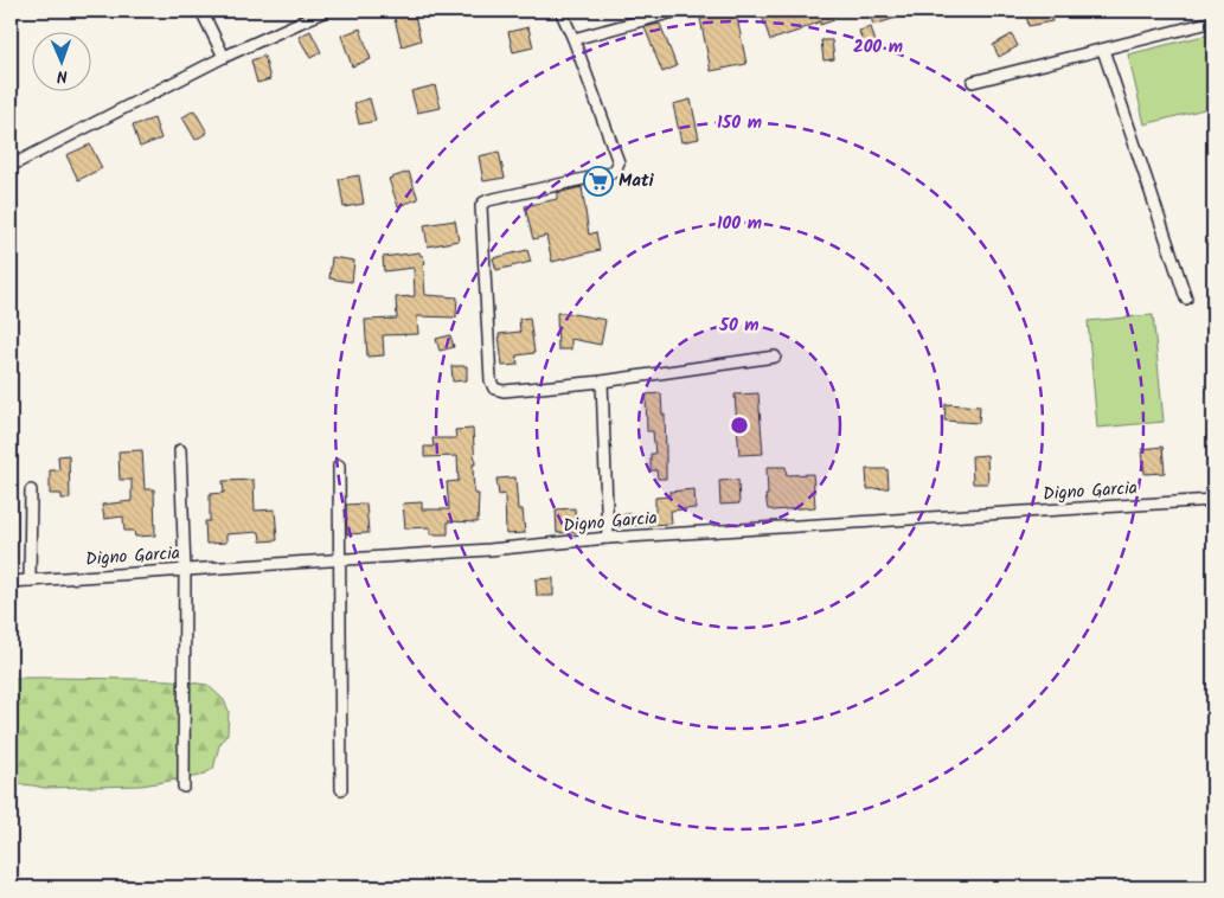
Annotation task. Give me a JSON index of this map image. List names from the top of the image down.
{
  "streets": {
    "street": ["Digno Garcia"]
  },
  "places": {
    "supermarket": ["Mati"]
  },
  "north": "bottom",
  "rings": [
    "200 m",
    "150 m",
    "100 m",
    "50 m"
  ]
}
